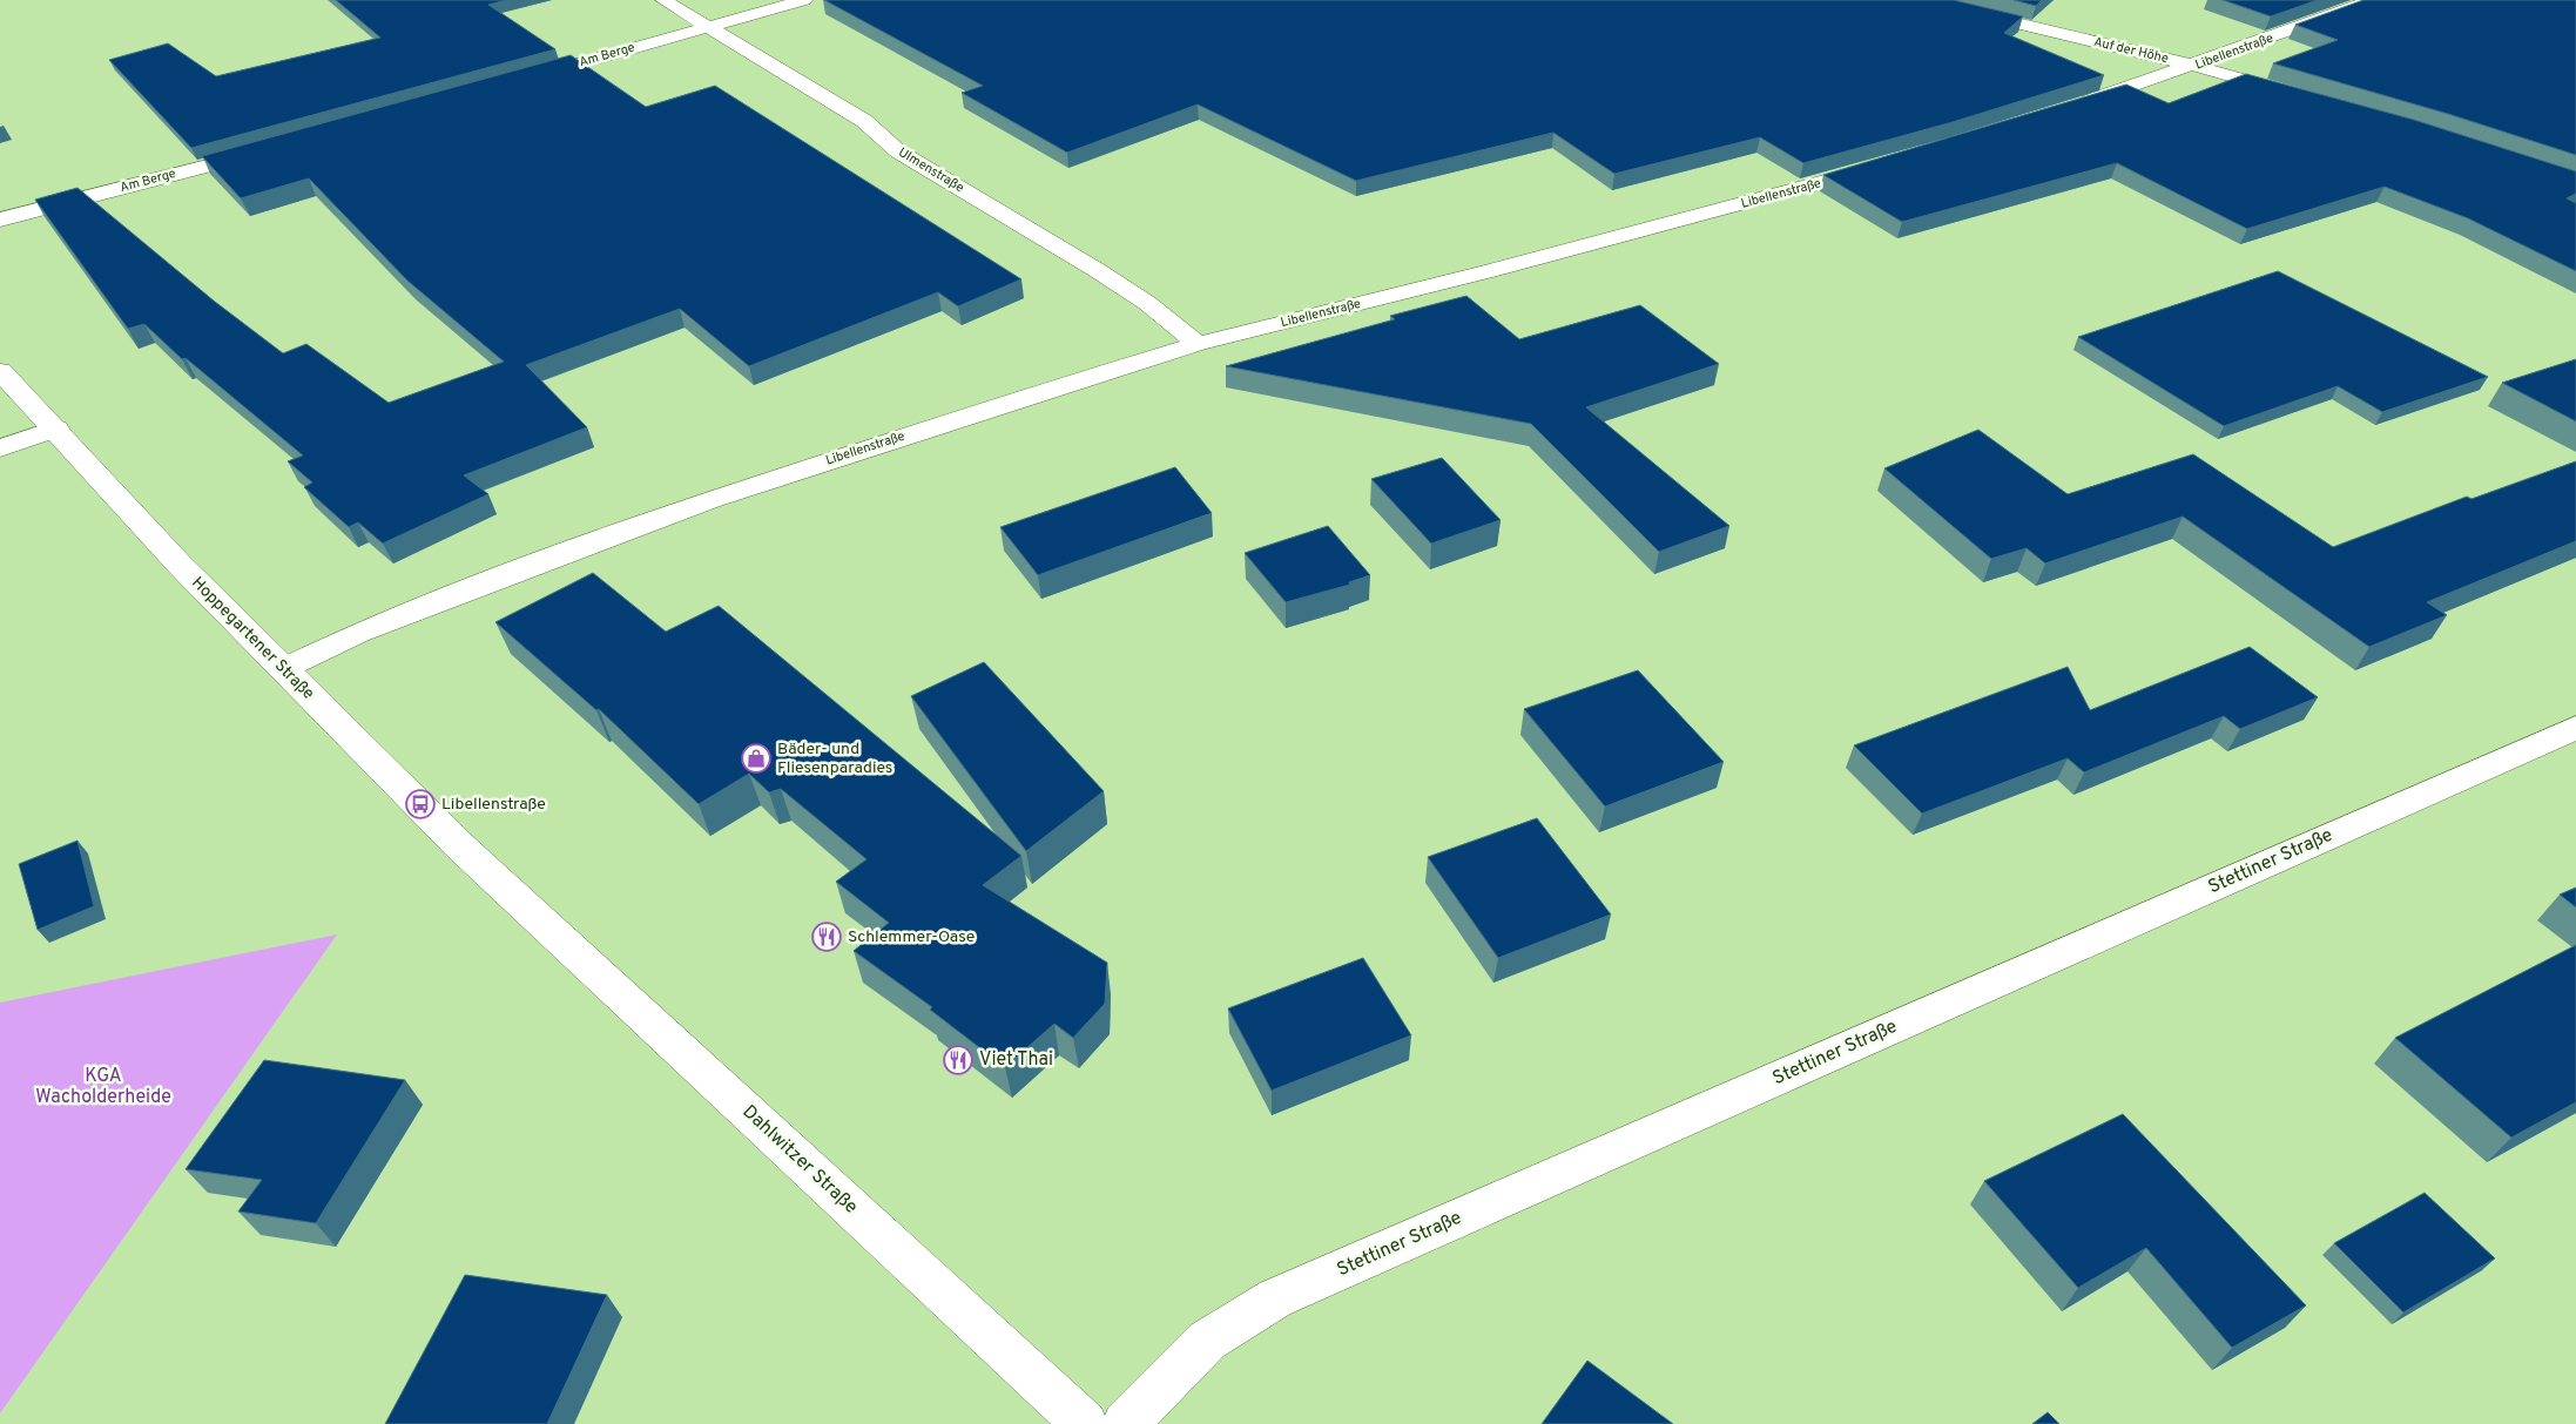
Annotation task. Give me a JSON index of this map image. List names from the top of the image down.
{
  "streets": {
    "street": [
      "Auf der Höhe",
      "Libellenstraße",
      "Am Berge",
      "Ulmenstraße",
      "Hoppegartener Straße",
      "Stettiner Straße",
      "Dahlwitzer Straße"
    ]
  },
  "crossings": [
    ["Auf der Höhe", "Libellenstraße"],
    ["Libellenstraße", "Ulmenstraße"],
    ["Libellenstraße", "Hoppegartener Straße"],
    ["Am Berge", "Ulmenstraße"],
    ["Hoppegartener Straße", "Dahlwitzer Straße"]
  ],
  "parks": ["KGA Wacholderheide"],
  "places": {
    "shop": ["Bäder- und Fliesenparadies"],
    "bus stop": ["Libellenstraße"],
    "restaurant": ["Schlemmer-Oase", "Viet Thai"]
  }
}
